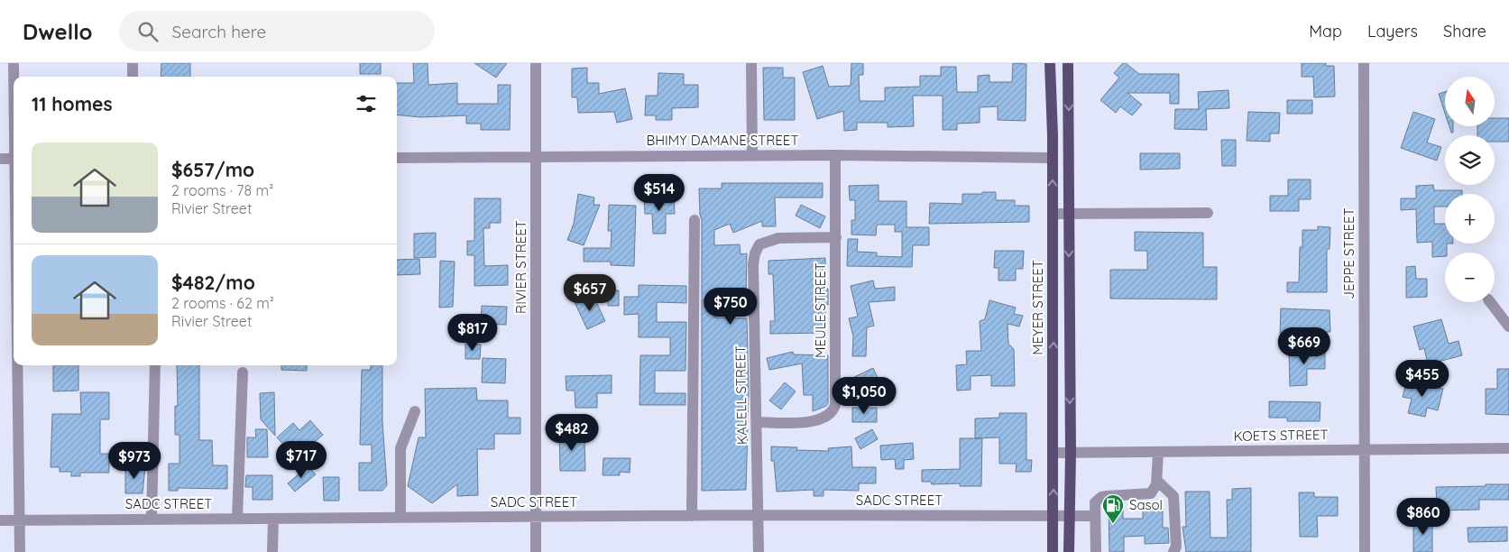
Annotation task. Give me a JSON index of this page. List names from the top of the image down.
{
  "streets": {
    "main road": ["MEYER STREET"],
    "street": [
      "BHIMY DAMANE STREET",
      "JEPPE STREET",
      "RIVIER STREET",
      "MEULE STREET",
      "KALELL STREET",
      "KOETS STREET",
      "SADC STREET"
    ]
  },
  "crossings": [
    ["BHIMY DAMANE STREET", "RIVIER STREET"],
    ["BHIMY DAMANE STREET", "MEYER STREET"],
    ["BHIMY DAMANE STREET", "MEULE STREET"],
    ["JEPPE STREET", "KOETS STREET"],
    ["RIVIER STREET", "SADC STREET"],
    ["MEYER STREET", "KOETS STREET"],
    ["MEYER STREET", "SADC STREET"],
    ["MEULE STREET", "KALELL STREET"],
    ["KALELL STREET", "SADC STREET"]
  ],
  "places": {
    "fuel station": ["Sasol"]
  },
  "north": "top",
  "page": {
    "header": "Dwello",
    "search": "Search here",
    "nav": ["Map", "Layers", "Share"],
    "map_buttons": ["+", "−"],
    "heading": "11 homes",
    "list": [
      {
        "name": "$657/mo",
        "note": "2 rooms · 78 m² · Rivier Street"
      },
      {
        "name": "$482/mo",
        "note": "2 rooms · 62 m² · Rivier Street"
      }
    ],
    "price": [
      "$514",
      "$657",
      "$750",
      "$817",
      "$669",
      "$455",
      "$1,050",
      "$482",
      "$717",
      "$973",
      "$860"
    ]
  }
}
